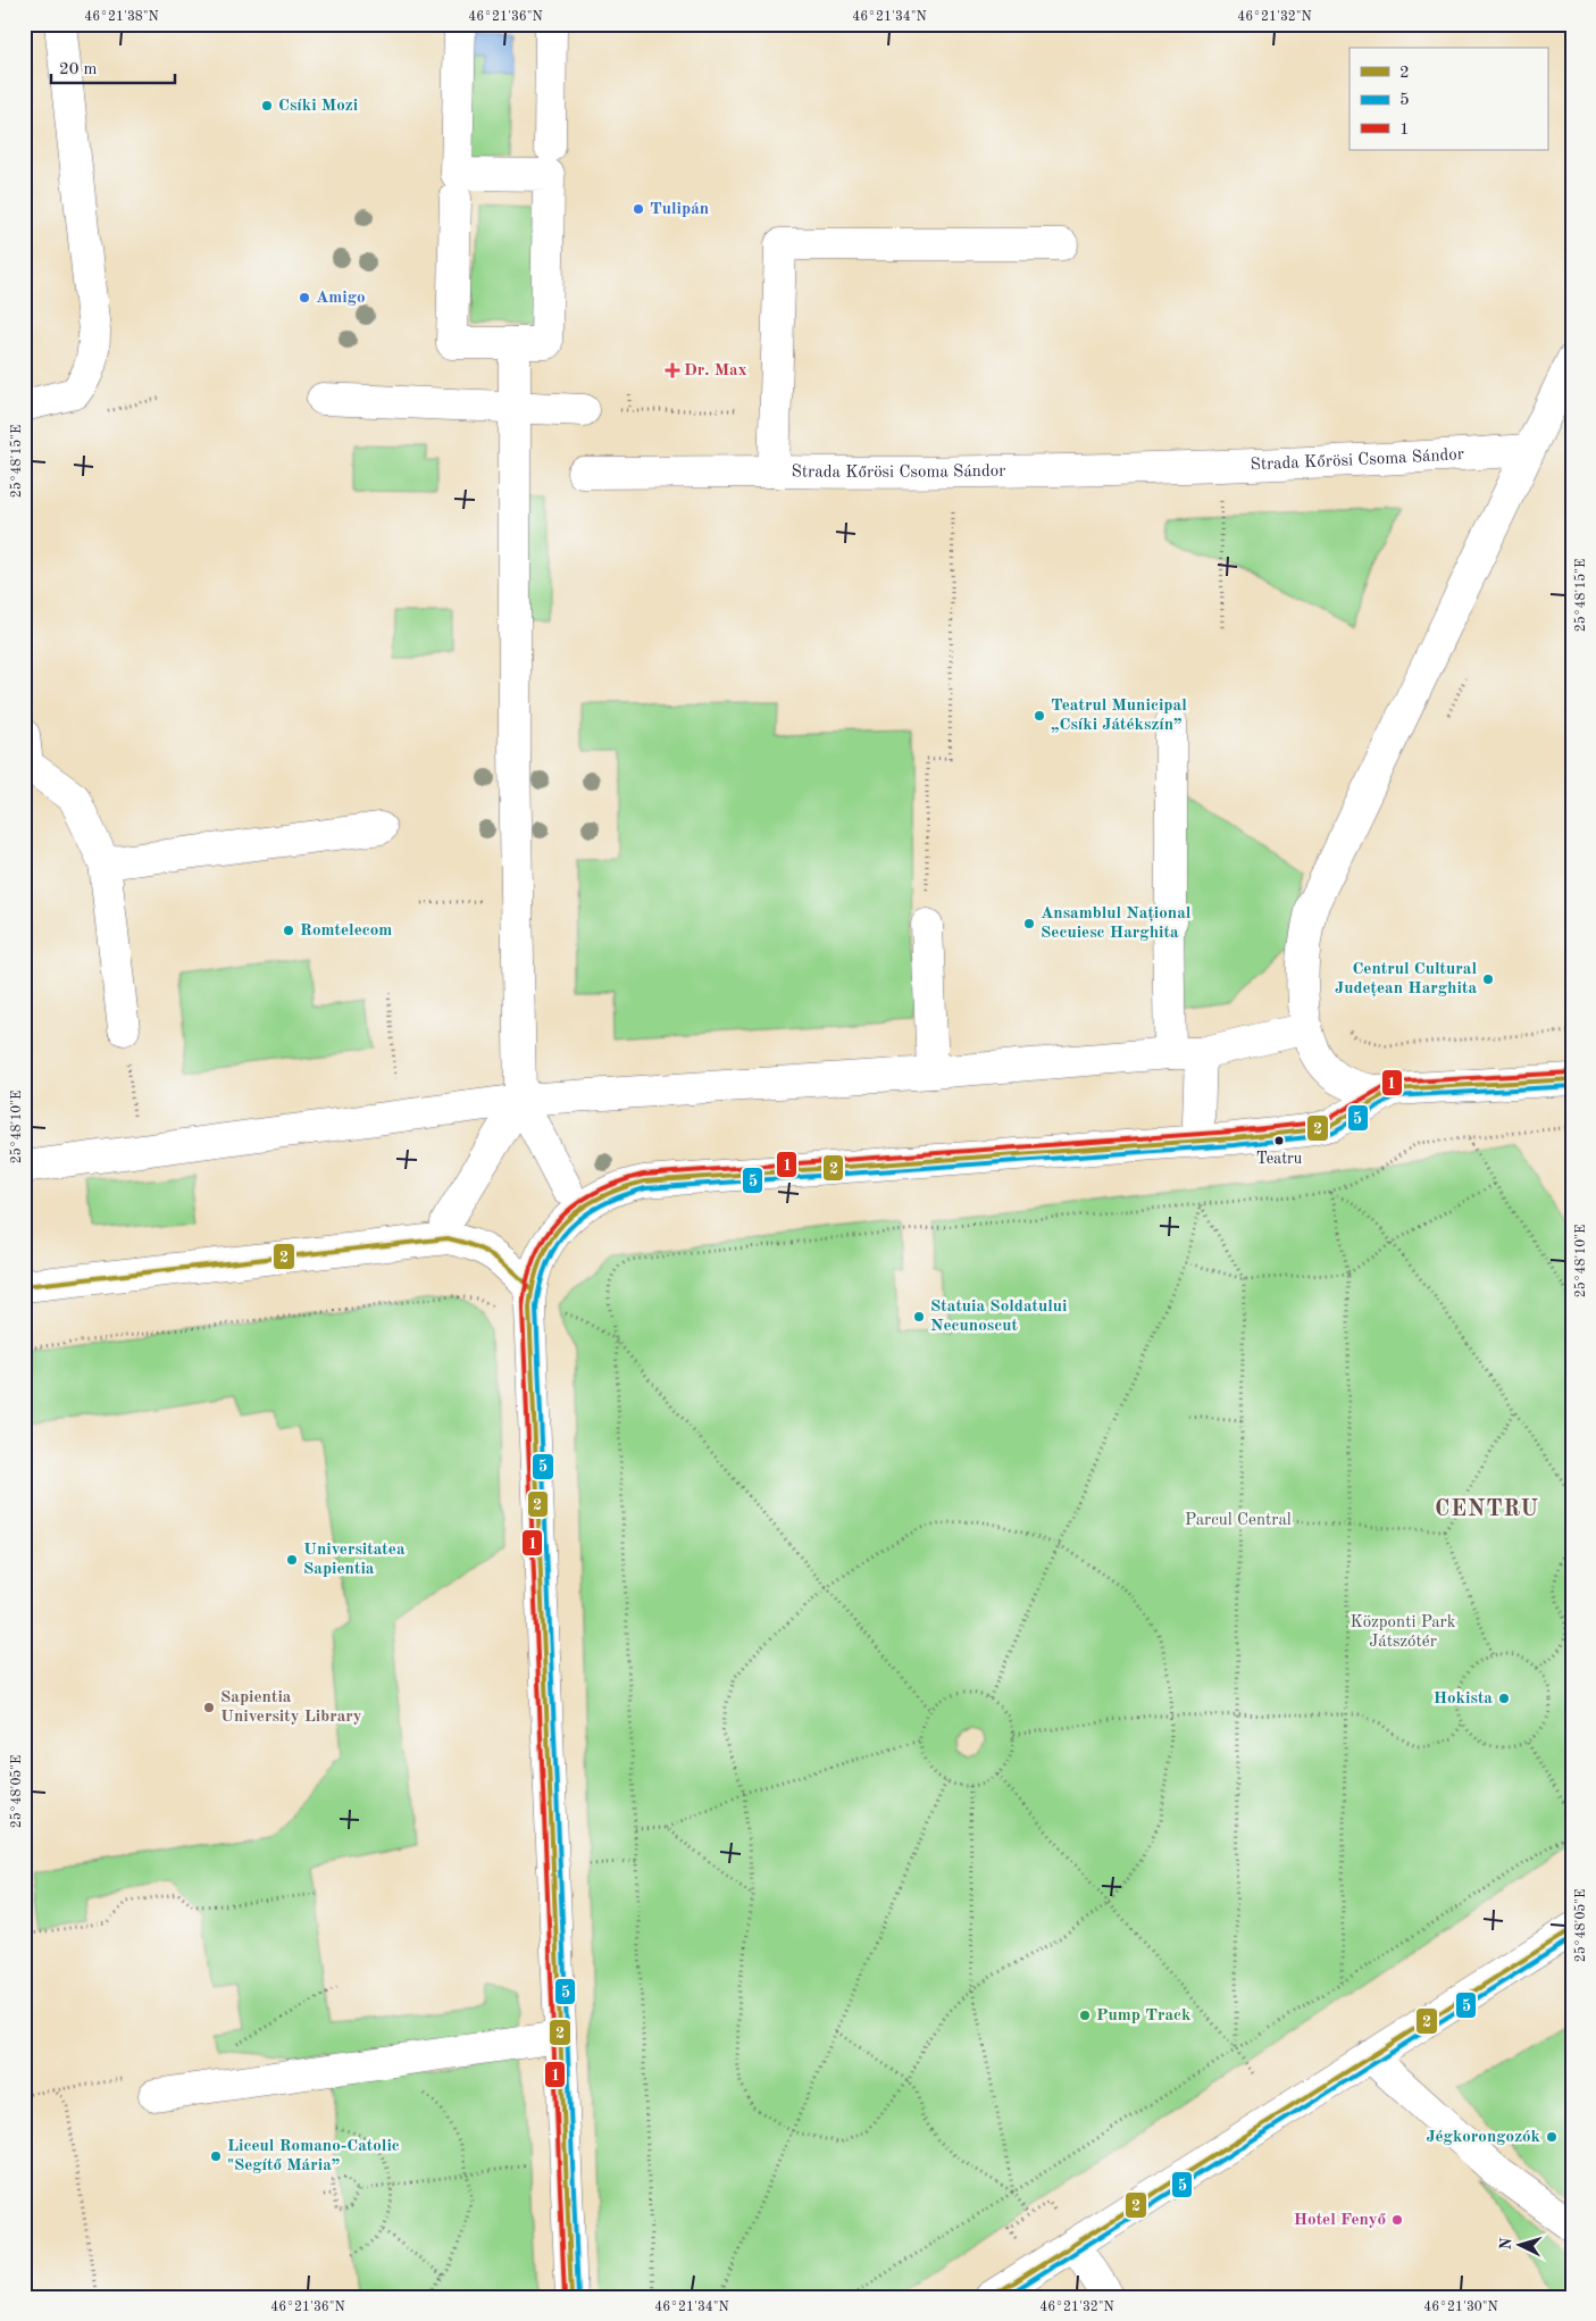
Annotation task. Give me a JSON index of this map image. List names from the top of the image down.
{
  "streets": {
    "street": ["Strada Kőrösi Csoma Sándor"]
  },
  "districts": ["CENTRU"],
  "parks": ["Parcul Central", "Központi Park Játszótér"],
  "places": {
    "other": [
      "Csíki Mozi",
      "Tulipán",
      "Amigo",
      "Teatrul Municipal „Csíki Játékszín”",
      "Ansamblul Național Secuiesc Harghita",
      "Romtelecom",
      "Centrul Cultural Județean Harghita",
      "Teatru",
      "Statuia Soldatului Necunoscut",
      "Universitatea Sapientia",
      "Hokista",
      "Sapientia University Library",
      "Pump Track",
      "Jégkorongozók",
      "Liceul Romano-Catolic \"Segítő Mária”",
      "Hotel Fenyő"
    ],
    "health": ["Dr. Max"]
  },
  "lines": ["transit line 1", "transit line 2", "transit line 5"],
  "legend": ["2", "5", "1"],
  "scale_bar": "20 m",
  "north": "left",
  "coordinates": [
    "46°21'38\"N",
    "46°21'36\"N",
    "46°21'34\"N",
    "46°21'32\"N",
    "25°48'15\"E",
    "25°48'10\"E",
    "25°48'05\"E",
    "46°21'30\"N"
  ]
}
